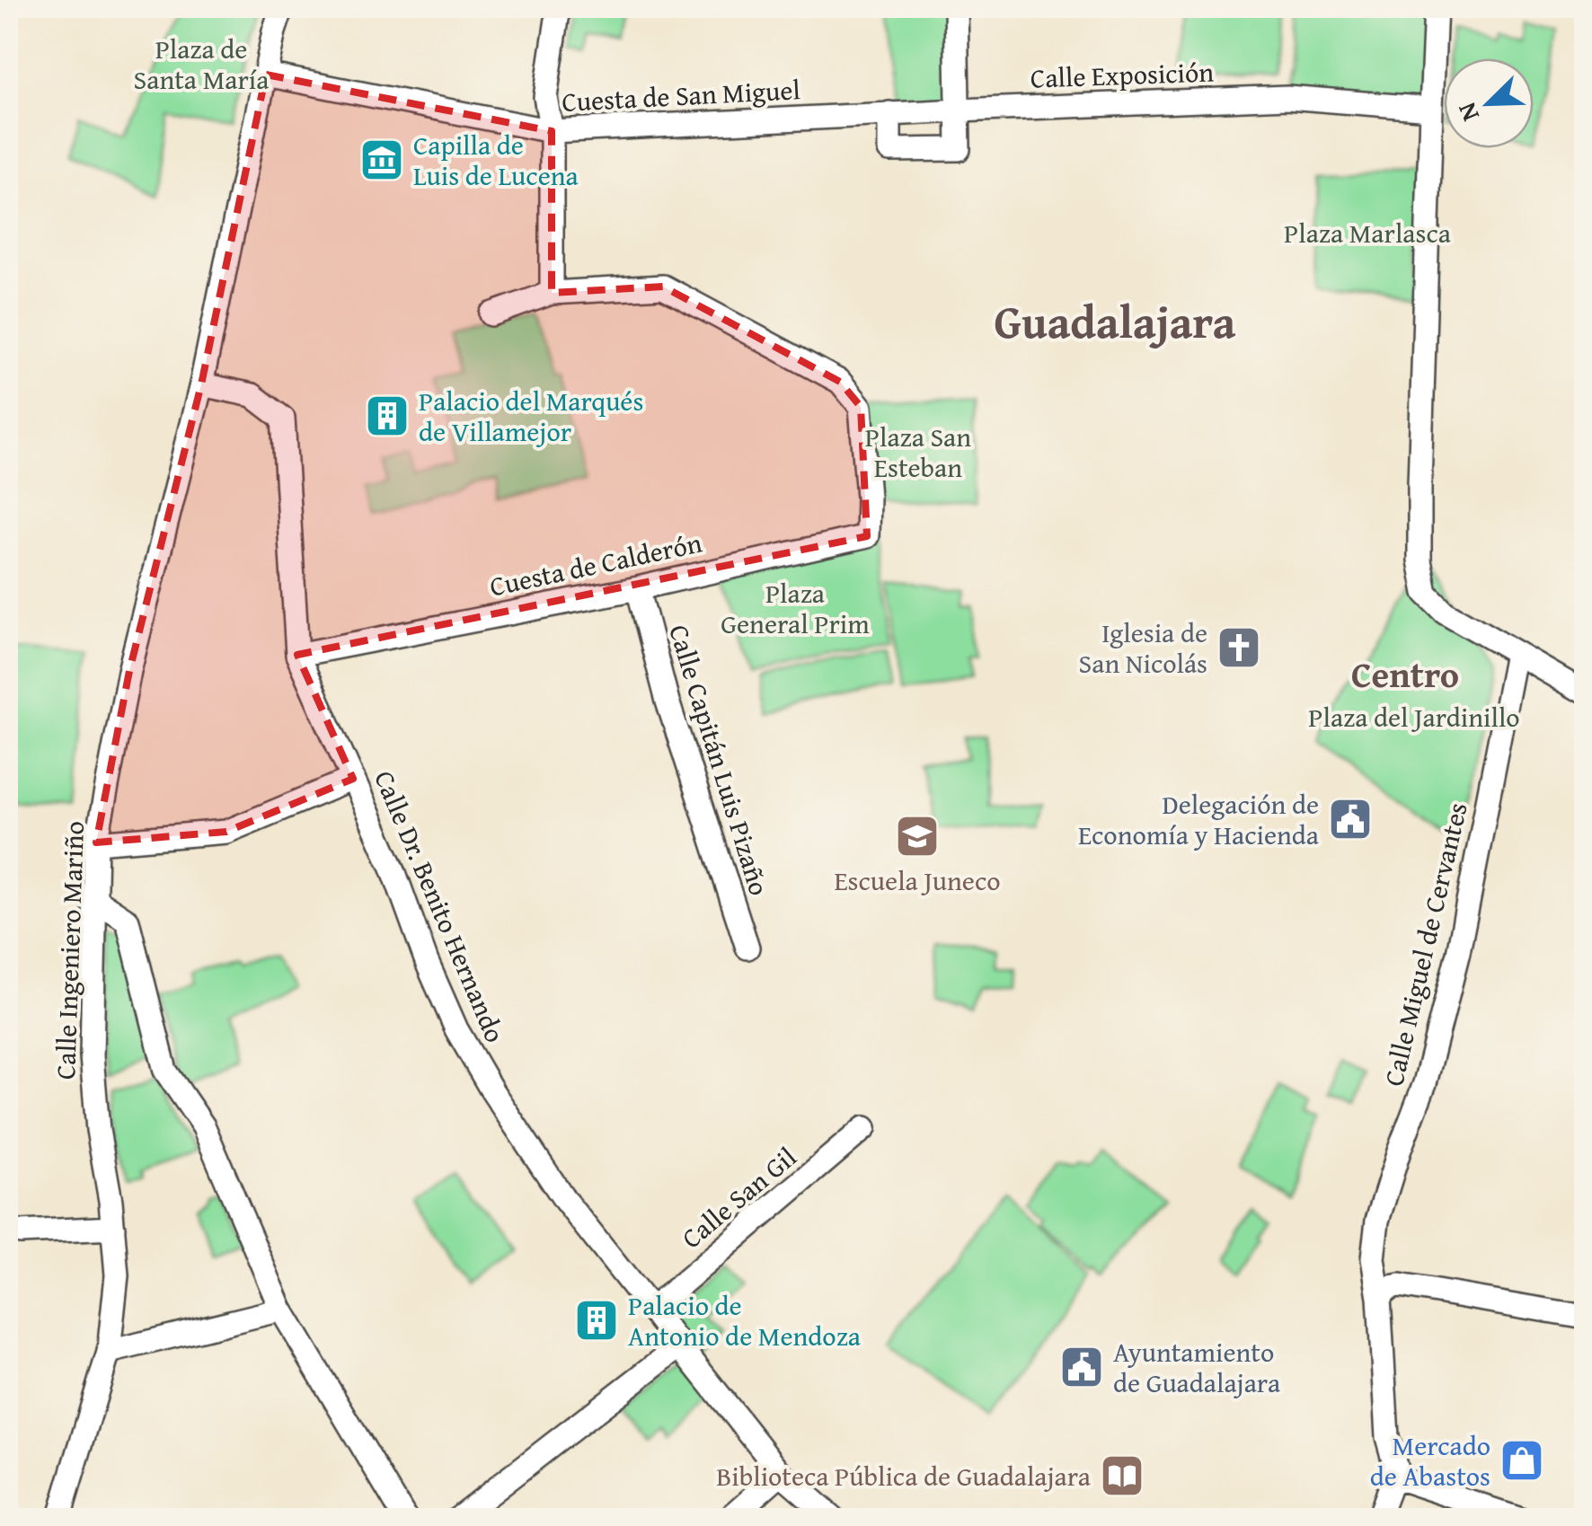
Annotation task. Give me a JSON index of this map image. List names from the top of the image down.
{
  "streets": {
    "street": [
      "Calle Exposición",
      "Cuesta de San Miguel",
      "Cuesta de Calderón",
      "Calle Capitán Luis Pizaño",
      "Calle Dr. Benito Hernando",
      "Calle Miguel de Cervantes",
      "Calle Ingeniero Mariño",
      "Calle San Gil"
    ]
  },
  "crossings": [
    ["Calle Exposición", "Cuesta de San Miguel"],
    ["Cuesta de San Miguel", "Calle Ingeniero Mariño"],
    ["Cuesta de Calderón", "Calle Capitán Luis Pizaño"],
    ["Cuesta de Calderón", "Calle Dr. Benito Hernando"],
    ["Calle Dr. Benito Hernando", "Calle Ingeniero Mariño"],
    ["Calle Dr. Benito Hernando", "Calle San Gil"]
  ],
  "districts": ["Guadalajara", "Centro"],
  "parks": [
    "Plaza de Santa María",
    "Plaza Marlasca",
    "Plaza San Esteban",
    "Plaza General Prim",
    "Plaza del Jardinillo"
  ],
  "places": {
    "museum": ["Capilla de Luis de Lucena"],
    "building": ["Palacio del Marqués de Villamejor", "Palacio de Antonio de Mendoza"],
    "church": ["Iglesia de San Nicolás"],
    "public building": ["Delegación de Economía y Hacienda", "Ayuntamiento de Guadalajara"],
    "school or university": ["Escuela Juneco"],
    "shop": ["Mercado de Abastos"],
    "library": ["Biblioteca Pública de Guadalajara"]
  },
  "north": "bottom left"
}
